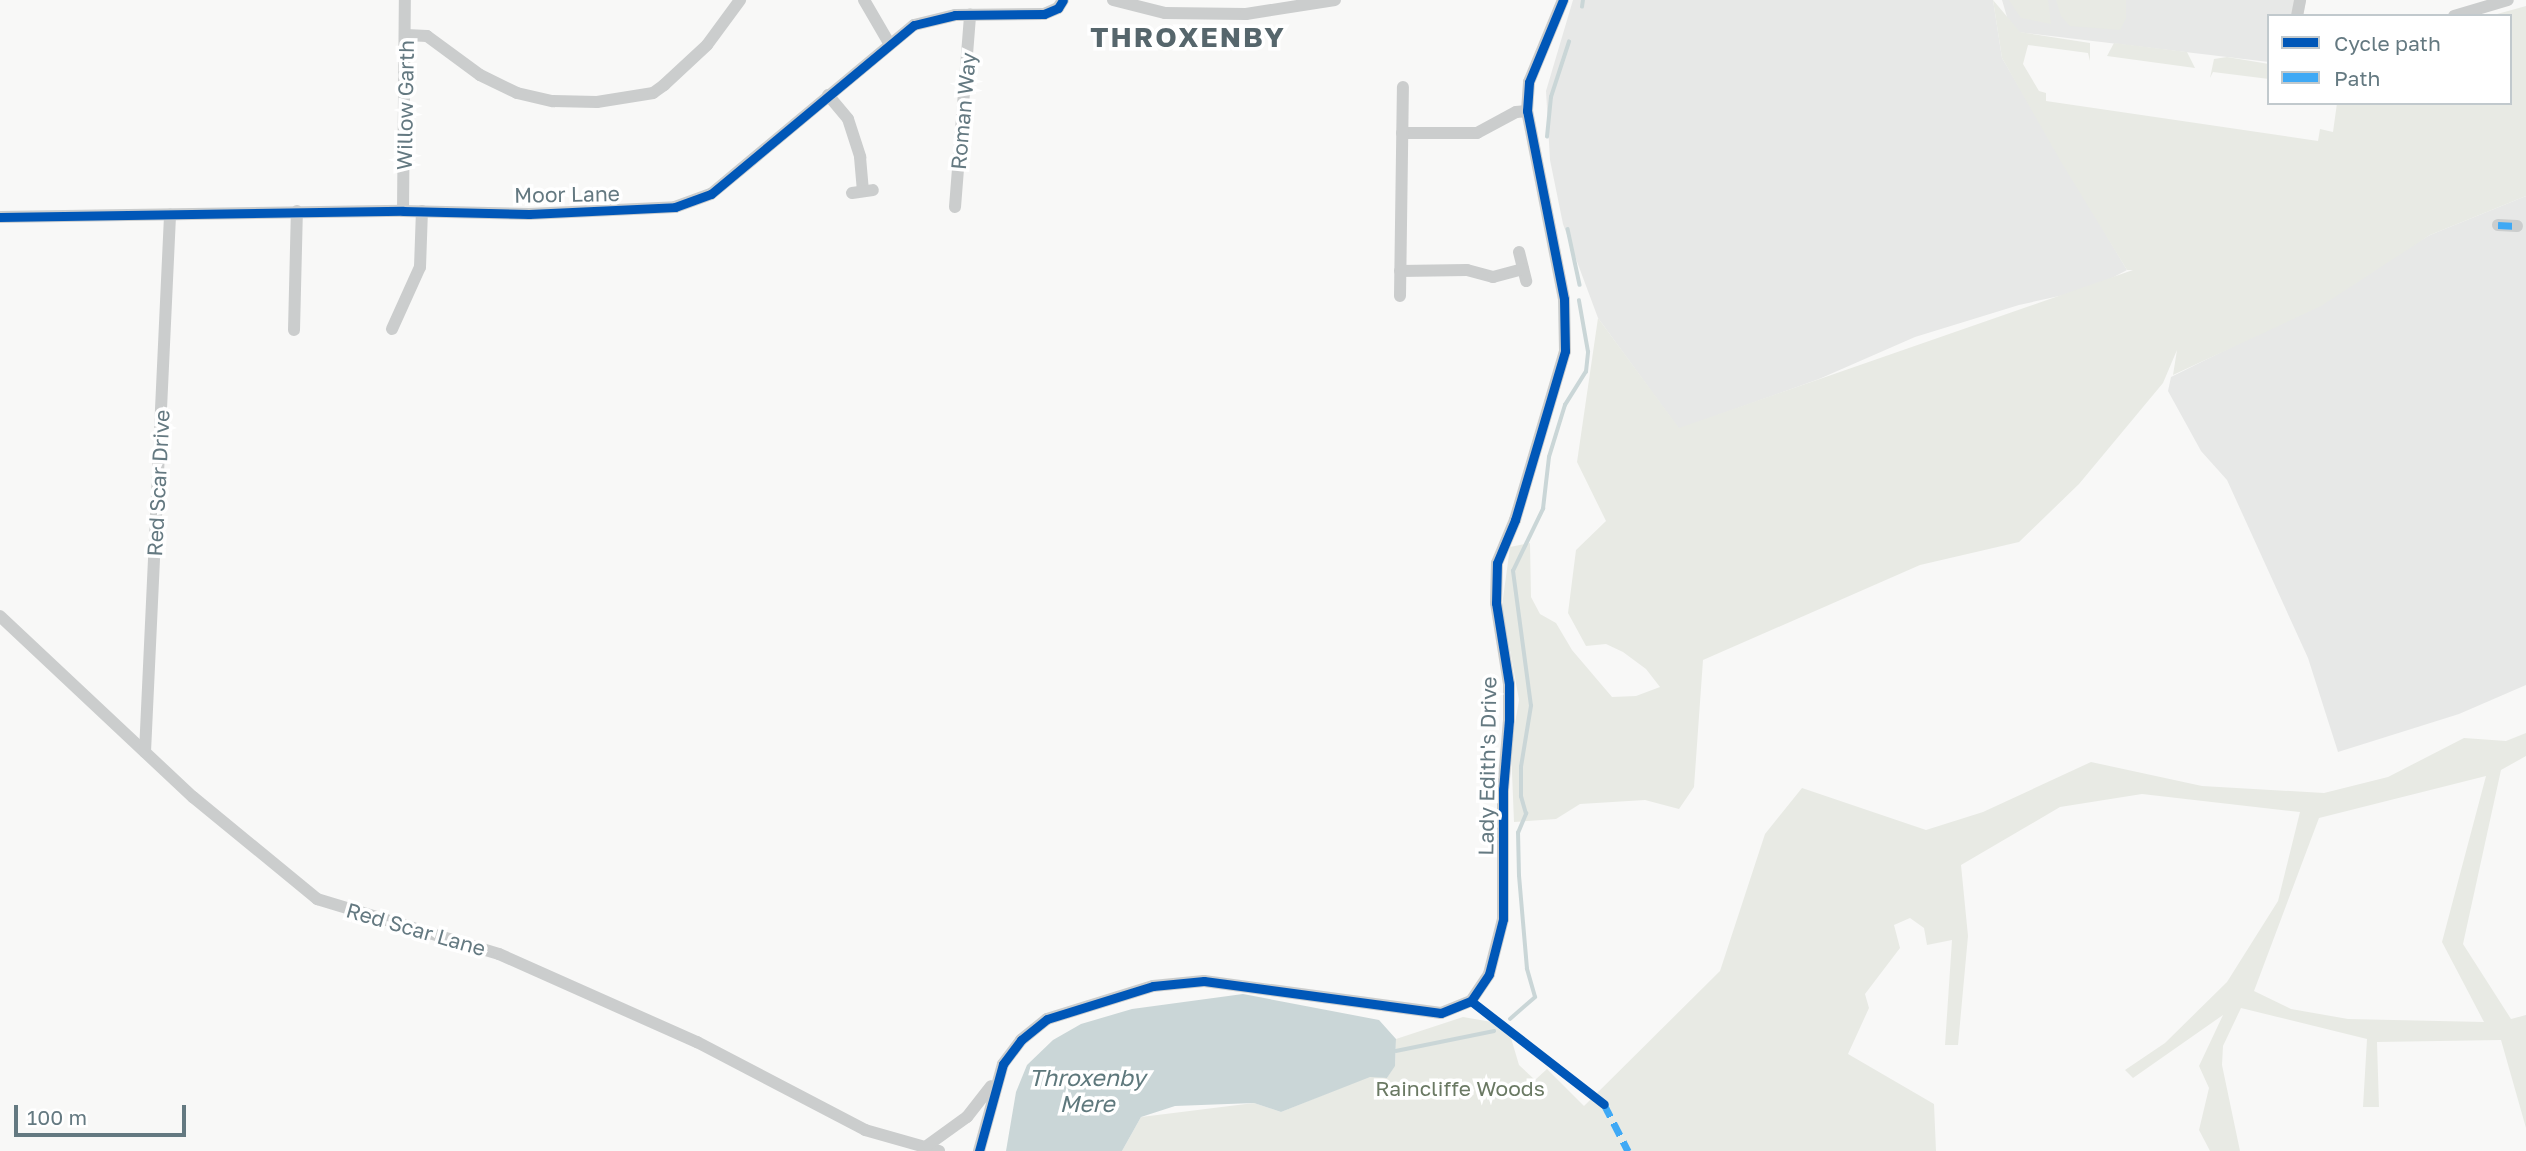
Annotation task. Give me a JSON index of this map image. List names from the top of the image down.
{
  "streets": {
    "street": [
      "Willow Garth",
      "Roman Way",
      "Moor Lane",
      "Red Scar Drive",
      "Lady Edith's Drive",
      "Red Scar Lane"
    ]
  },
  "crossings": [
    ["Willow Garth", "Moor Lane"],
    ["Roman Way", "Moor Lane"],
    ["Moor Lane", "Red Scar Drive"],
    ["Red Scar Drive", "Red Scar Lane"]
  ],
  "districts": ["THROXENBY"],
  "water": ["Throxenby Mere"],
  "parks": ["Raincliffe Woods"],
  "legend": ["Cycle path", "Path"],
  "scale_bar": "100 m"
}
